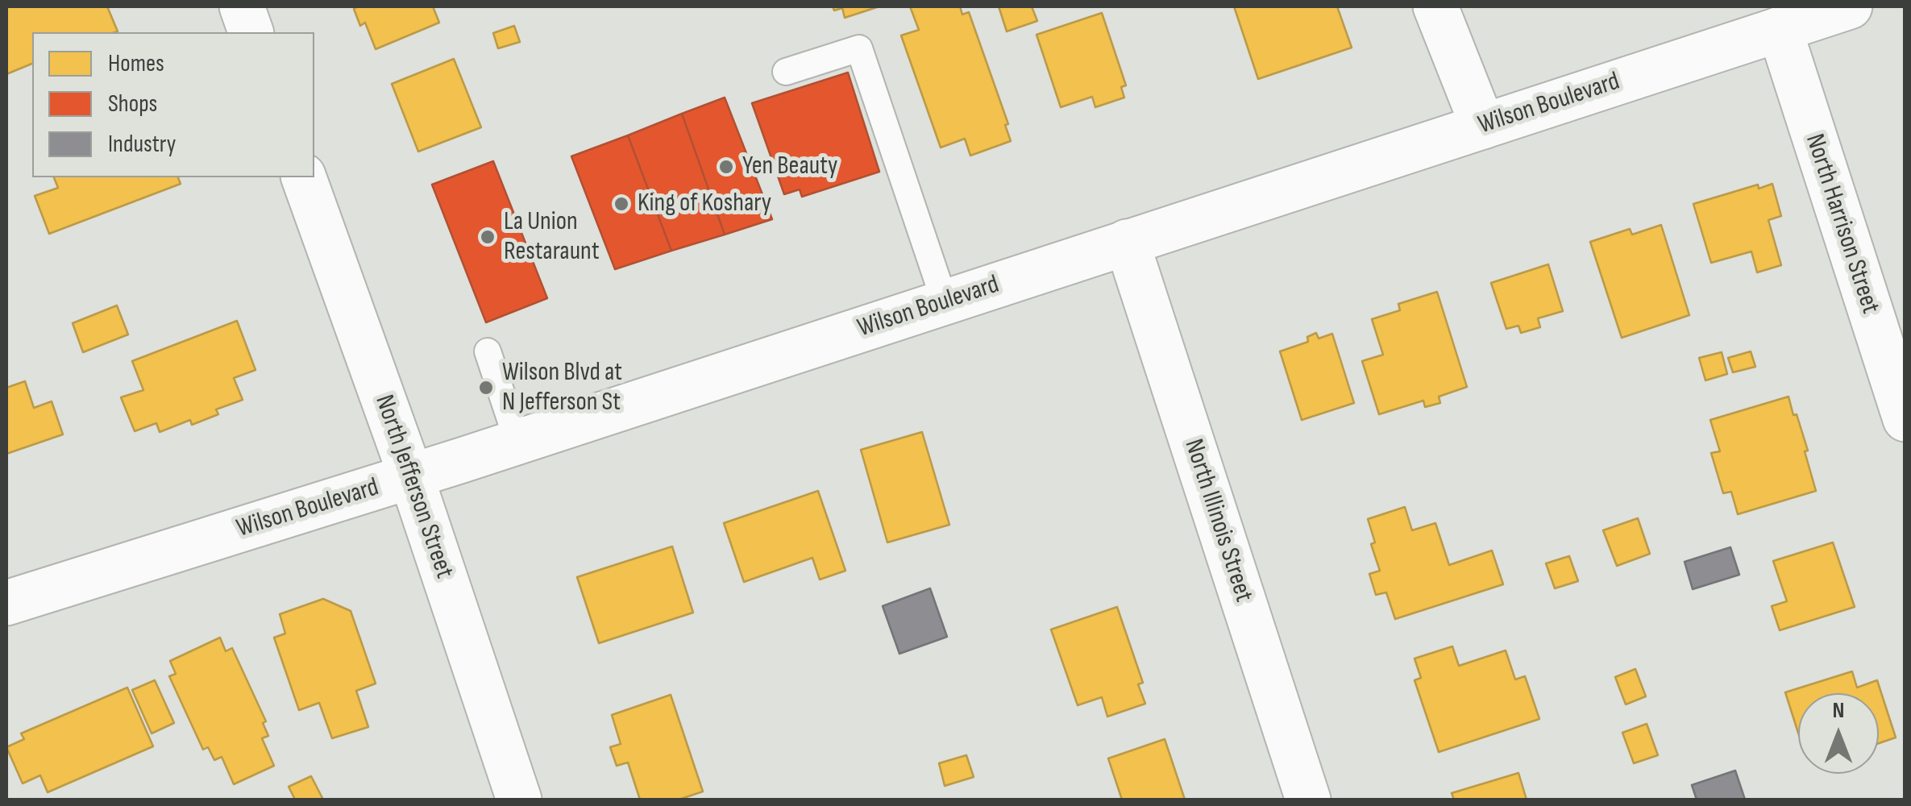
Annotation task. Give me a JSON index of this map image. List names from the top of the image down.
{
  "streets": {
    "main road": [
      "Wilson Boulevard",
      "North Harrison Street",
      "North Jefferson Street",
      "North Illinois Street"
    ]
  },
  "crossings": [
    ["Wilson Boulevard", "North Harrison Street"],
    ["Wilson Boulevard", "North Jefferson Street"],
    ["Wilson Boulevard", "North Illinois Street"]
  ],
  "places": [
    "Yen Beauty",
    "King of Koshary",
    "La Union Restaraunt",
    "Wilson Blvd at N Jefferson St"
  ],
  "legend": ["Homes", "Shops", "Industry"],
  "north": "top"
}
